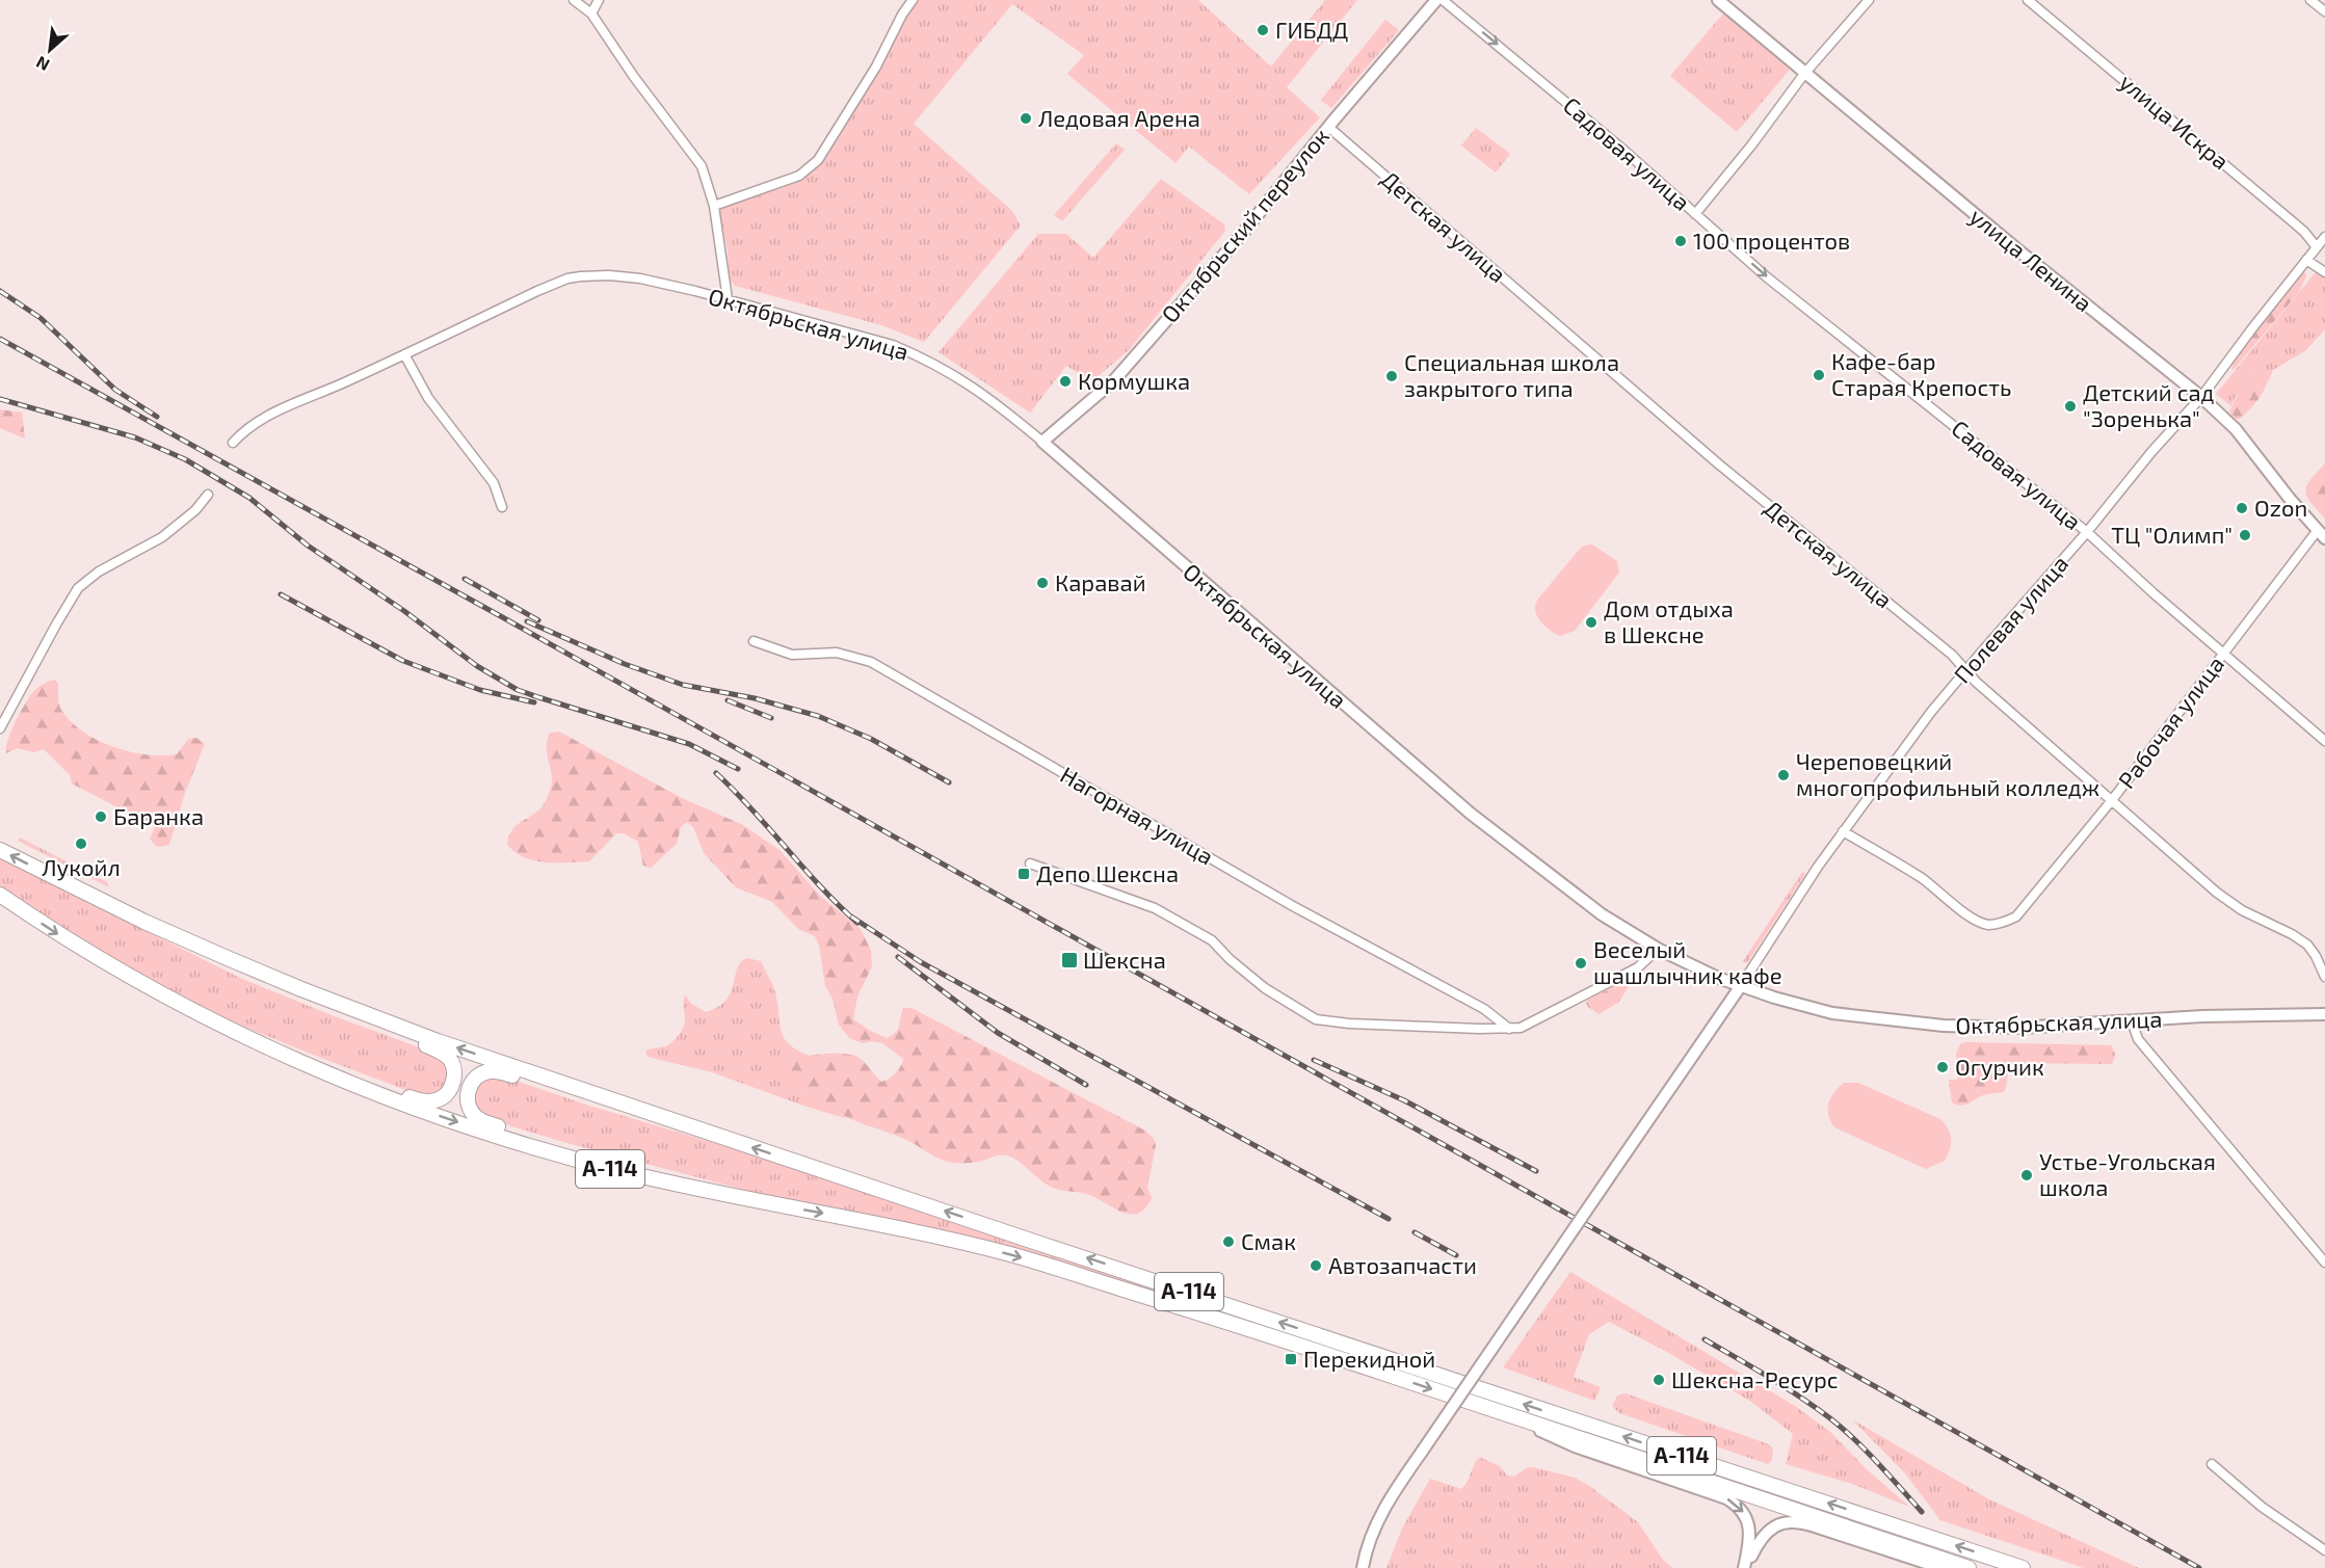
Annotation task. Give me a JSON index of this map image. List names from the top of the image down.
{
  "streets": {
    "highway": ["А-114"],
    "street": [
      "улица Искра",
      "Садовая улица",
      "Октябрьский переулок",
      "Детская улица",
      "улица Ленина",
      "Октябрьская улица",
      "Полевая улица",
      "Рабочая улица",
      "Нагорная улица"
    ]
  },
  "crossings": [
    ["улица Искра", "Полевая улица"],
    ["Садовая улица", "Полевая улица"],
    ["Садовая улица", "Рабочая улица"],
    ["Октябрьский переулок", "Детская улица"],
    ["Октябрьский переулок", "Октябрьская улица"],
    ["Детская улица", "Полевая улица"],
    ["Детская улица", "Рабочая улица"],
    ["улица Ленина", "Полевая улица"],
    ["улица Ленина", "Рабочая улица"],
    ["Октябрьская улица", "Полевая улица"],
    ["Полевая улица", "Рабочая улица"]
  ],
  "one_way": ["Садовая улица"],
  "places": {
    "other": [
      "ГИБДД",
      "Ледовая Арена",
      "100 процентов",
      "Кафе-бар Старая Крепость",
      "Специальная школа закрытого типа",
      "Кормушка",
      "Детский сад \"Зоренька\"",
      "Ozon",
      "ТЦ \"Олимп\"",
      "Каравай",
      "Дом отдыха в Шекснe",
      "Череповецкий многопрофильный колледж",
      "Баранка",
      "Лукойл",
      "Веселый шашлычник кафе",
      "Огурчик",
      "Устье-Угольская школа",
      "Смак",
      "Автозапчасти",
      "Шексна-Ресурс"
    ],
    "transit": ["Депо Шексна", "Шексна", "Перекидной"]
  },
  "north": "bottom left"
}
